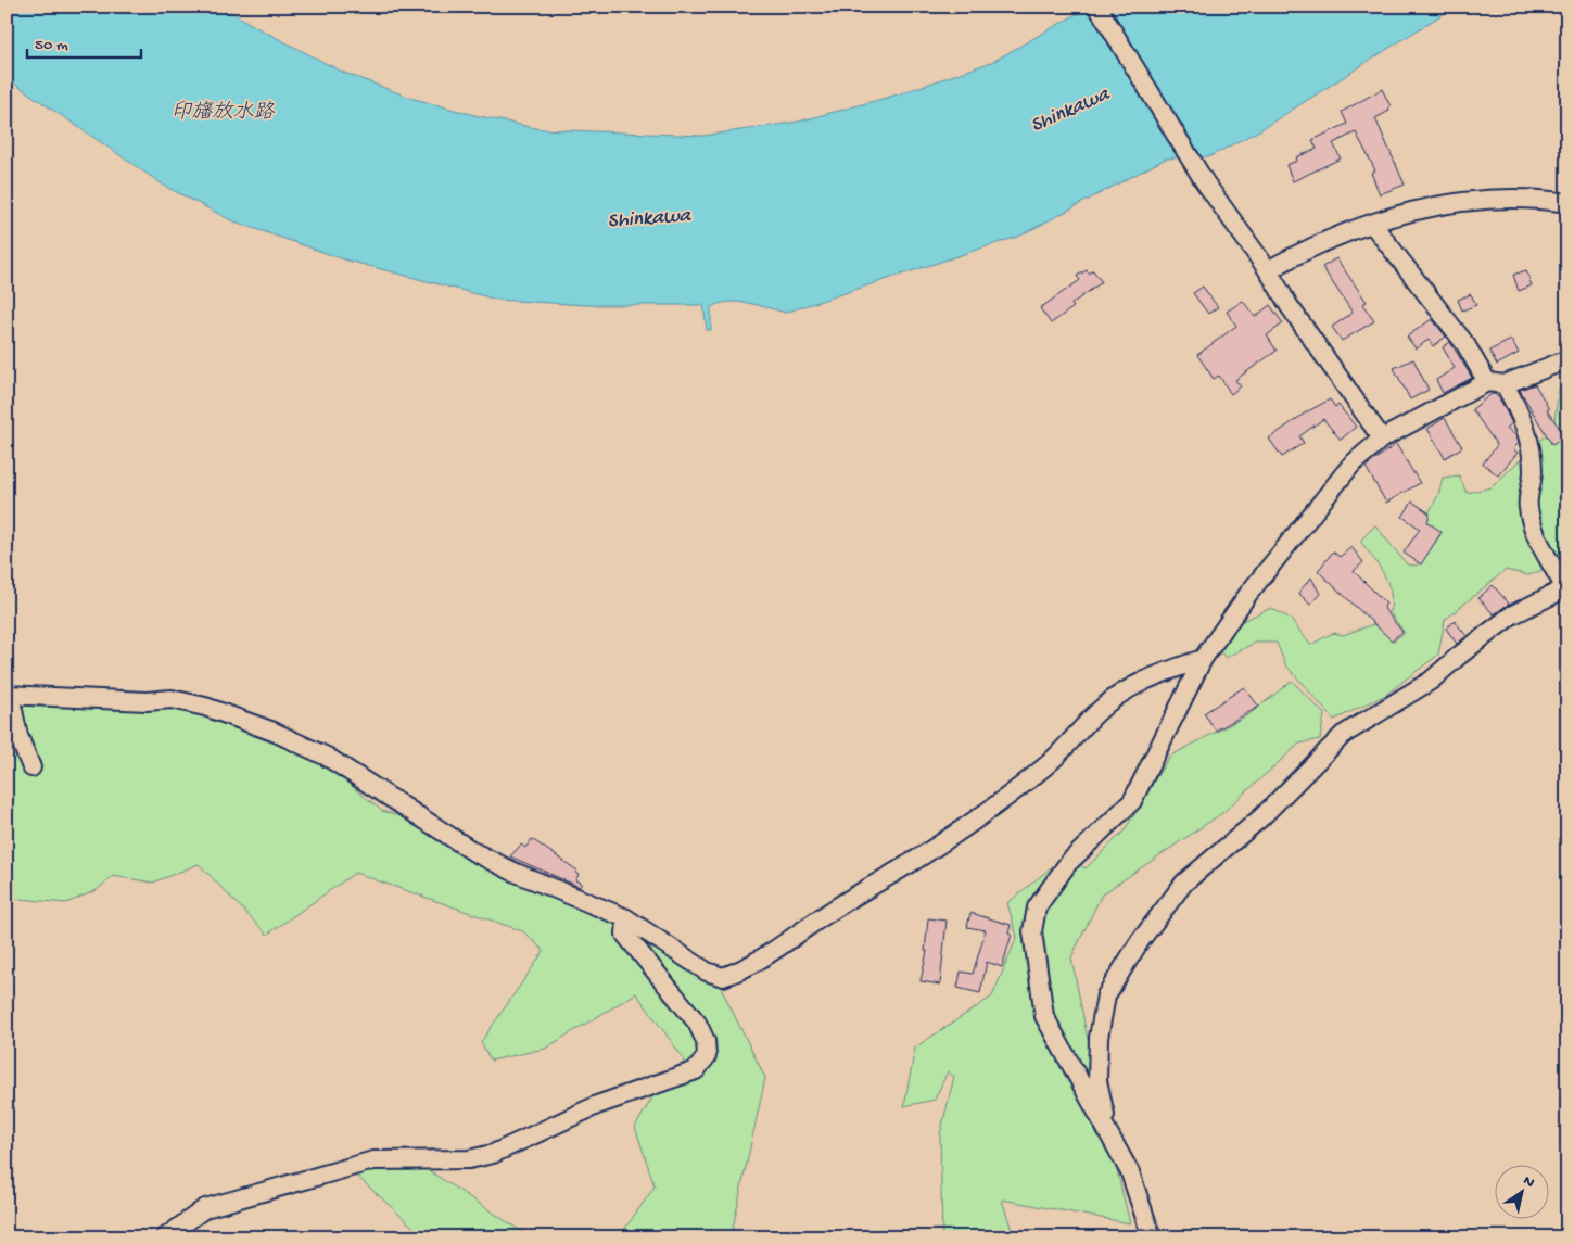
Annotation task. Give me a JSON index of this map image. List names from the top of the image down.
{
  "water": ["Shinkawa", "印旛放水路"],
  "scale_bar": "50 m",
  "north": "top right"
}
